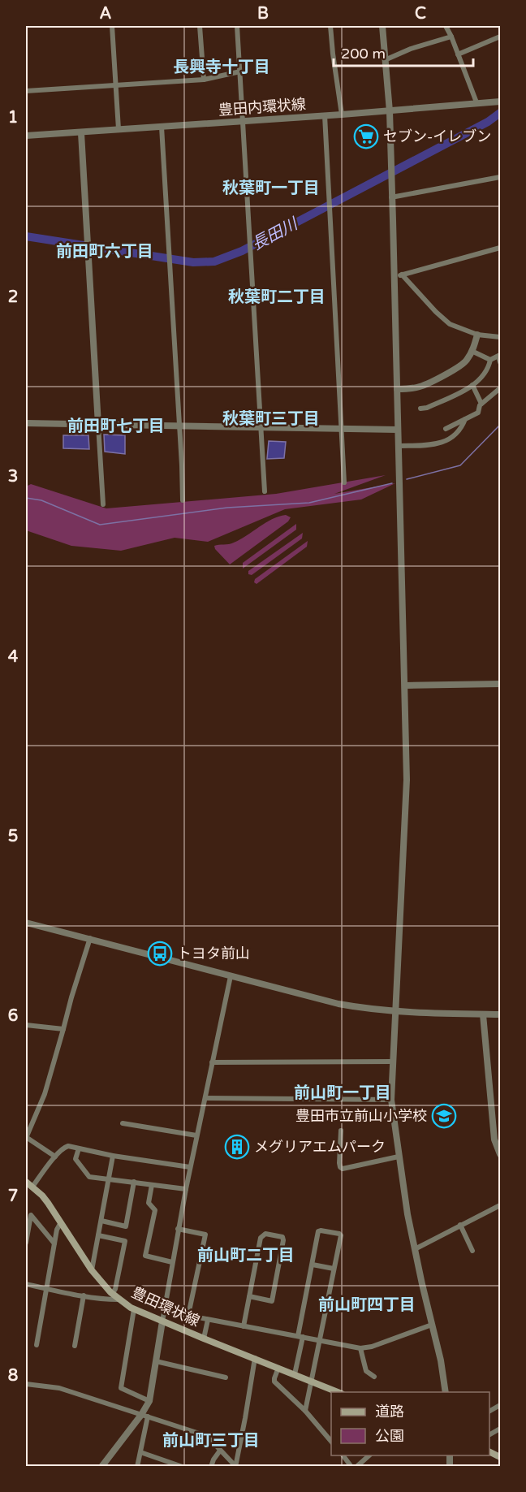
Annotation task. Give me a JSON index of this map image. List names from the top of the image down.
{
  "streets": {
    "main road": ["豊田環状線"],
    "street": ["豊田内環状線"]
  },
  "districts": [
    "長興寺十丁目",
    "秋葉町一丁目",
    "前田町六丁目",
    "秋葉町二丁目",
    "秋葉町三丁目",
    "前田町七丁目",
    "前山町一丁目",
    "前山町二丁目",
    "前山町四丁目",
    "前山町三丁目"
  ],
  "water": ["長田川"],
  "places": {
    "supermarket": ["セブン-イレブン"],
    "bus stop": ["トヨタ前山"],
    "school or university": ["豊田市立前山小学校"],
    "building": ["メグリアエムパーク"]
  },
  "legend": ["道路", "公園"],
  "scale_bar": "200 m",
  "grid": {
    "columns": ["A", "B", "C"],
    "rows": [
      "1",
      "2",
      "3",
      "4",
      "5",
      "6",
      "7",
      "8"
    ]
  }
}
